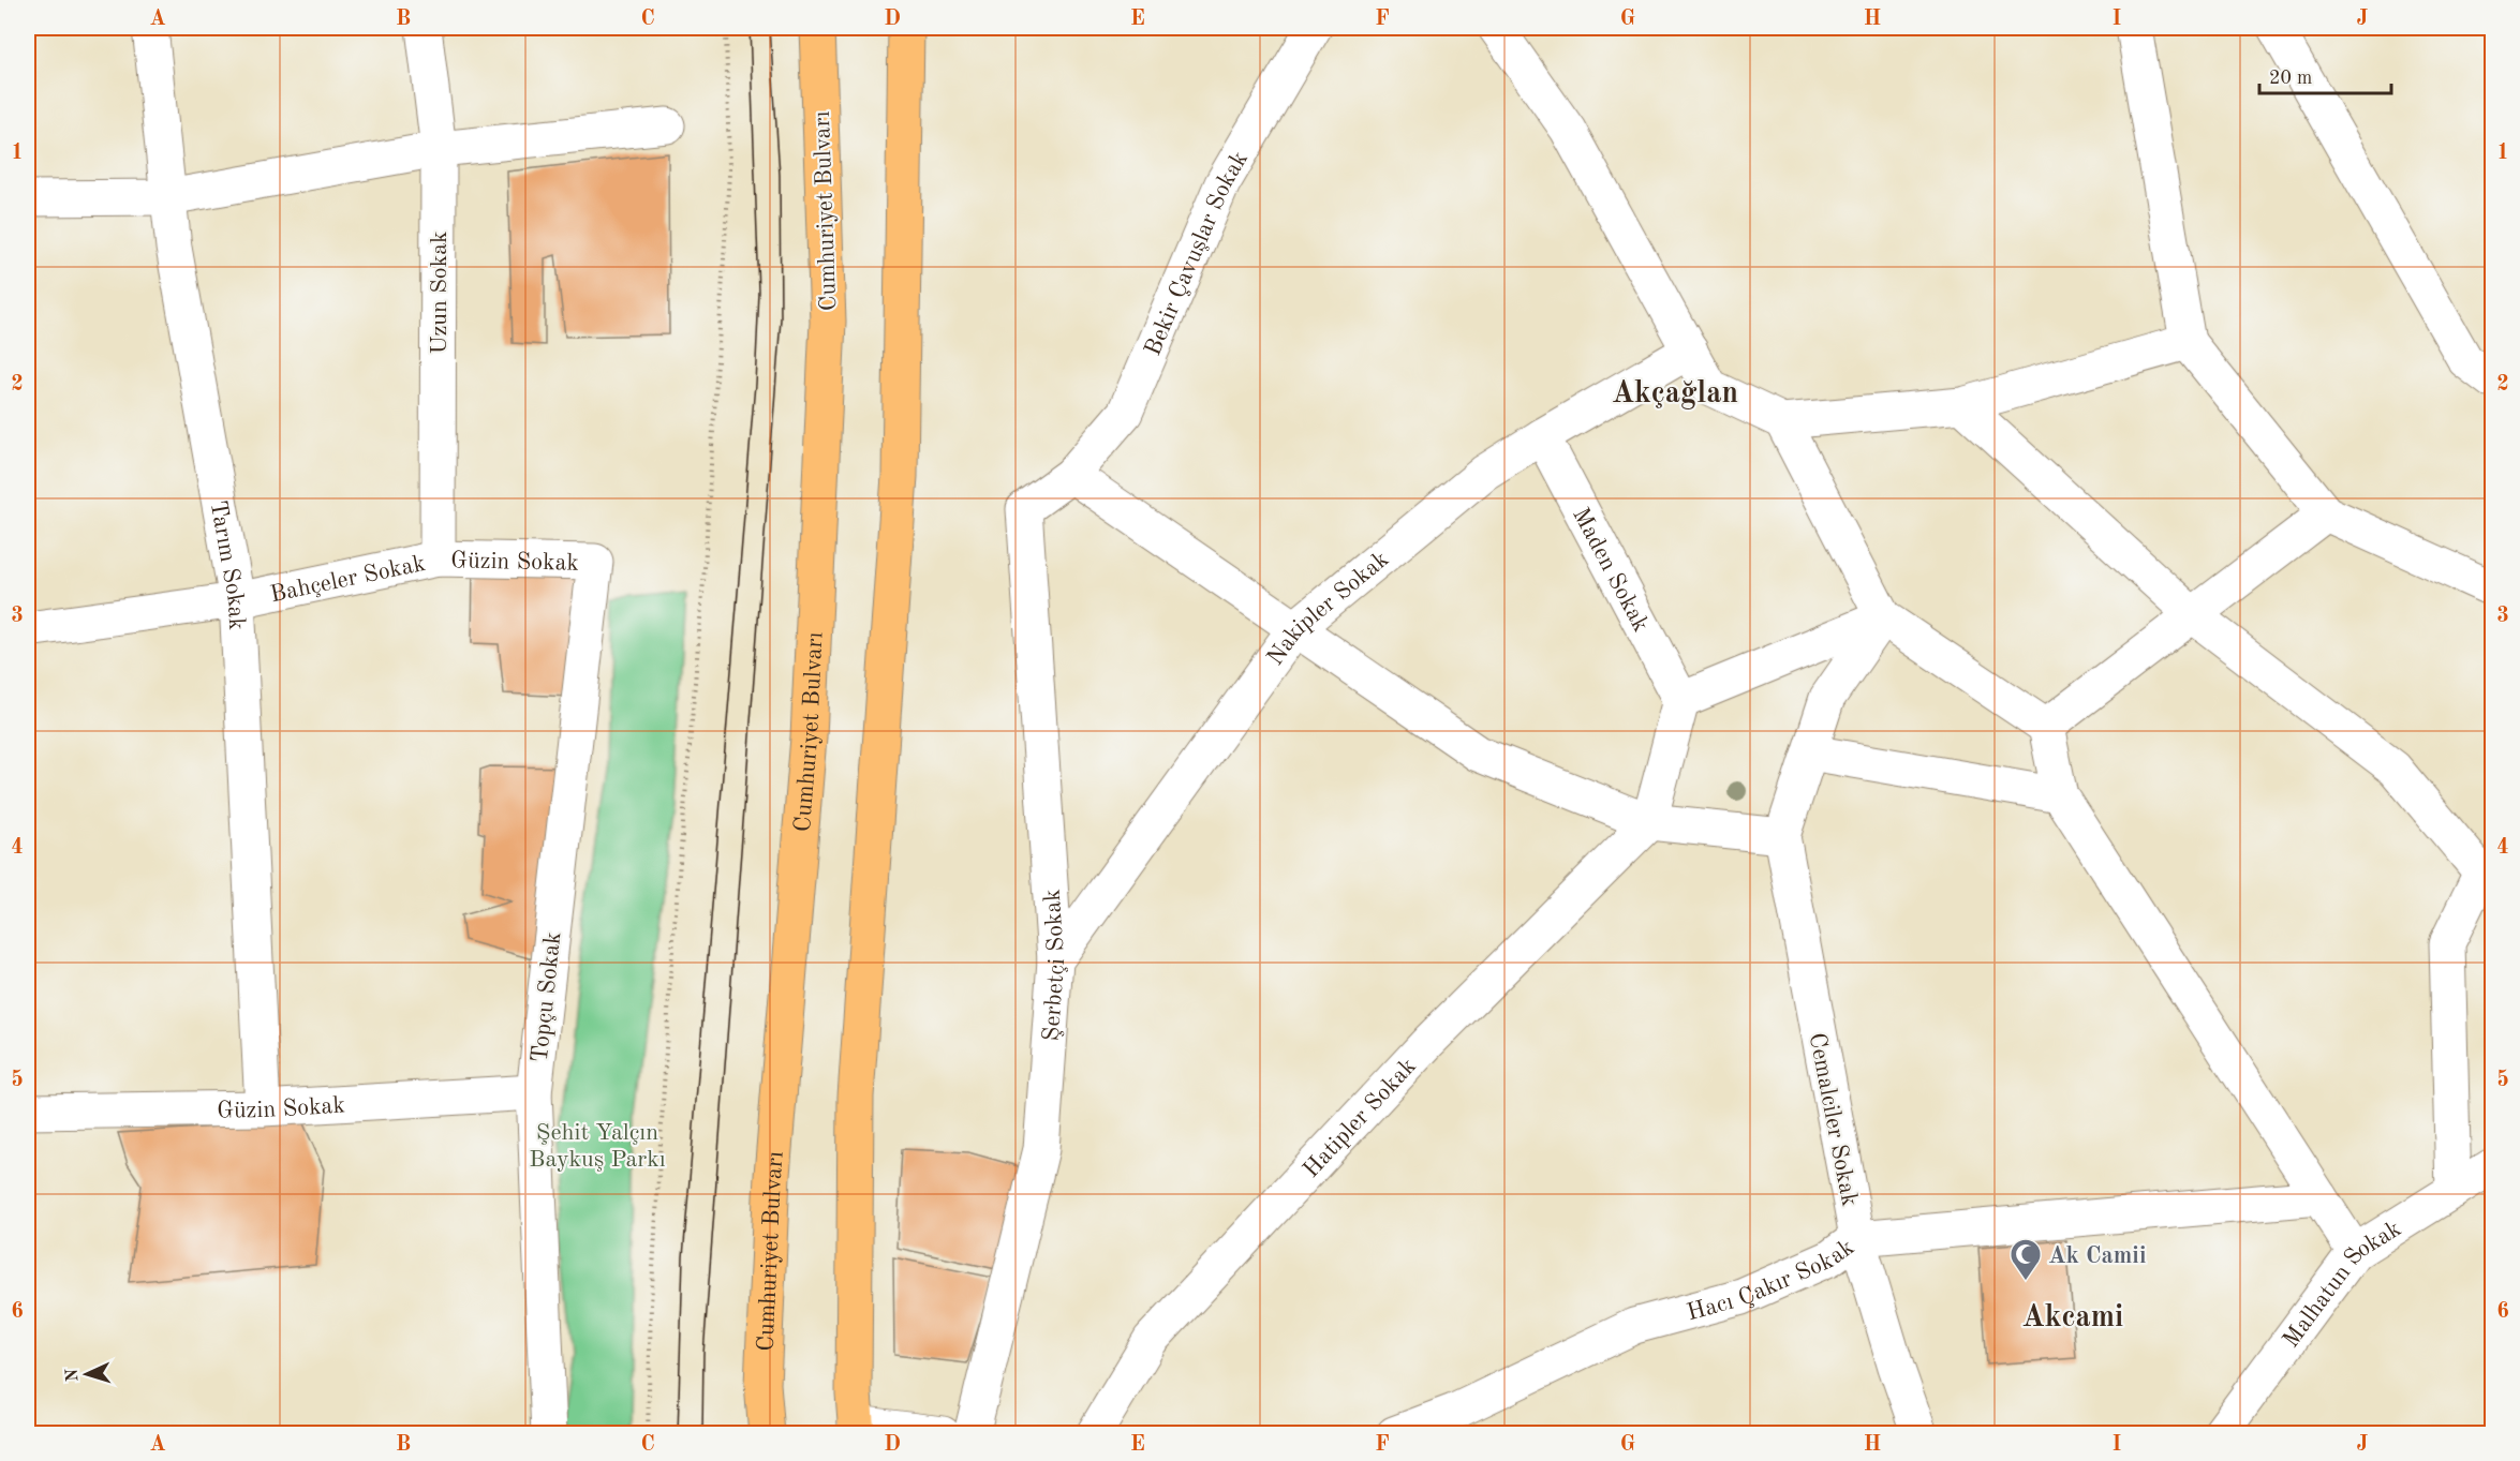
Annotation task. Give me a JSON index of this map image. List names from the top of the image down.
{
  "streets": {
    "main road": ["Cumhuriyet Bulvarı"],
    "street": [
      "Bekir Çavuşlar Sokak",
      "Uzun Sokak",
      "Güzin Sokak",
      "Tarım Sokak",
      "Maden Sokak",
      "Bahçeler Sokak",
      "Nakipler Sokak",
      "Şerbetçi Sokak",
      "Topçu Sokak",
      "Hatipler Sokak",
      "Cemalciler Sokak",
      "Hacı Çakır Sokak",
      "Malhatun Sokak"
    ]
  },
  "crossings": [
    ["Bekir Çavuşlar Sokak", "Şerbetçi Sokak"],
    ["Uzun Sokak", "Güzin Sokak"],
    ["Uzun Sokak", "Bahçeler Sokak"],
    ["Güzin Sokak", "Tarım Sokak"],
    ["Güzin Sokak", "Bahçeler Sokak"],
    ["Güzin Sokak", "Topçu Sokak"],
    ["Tarım Sokak", "Bahçeler Sokak"],
    ["Maden Sokak", "Nakipler Sokak"],
    ["Nakipler Sokak", "Şerbetçi Sokak"],
    ["Cemalciler Sokak", "Hacı Çakır Sokak"]
  ],
  "districts": ["Akçağlan", "Akcami"],
  "parks": ["Şehit Yalçın Baykuş Parkı"],
  "places": {
    "mosque": ["Ak Camii"]
  },
  "scale_bar": "20 m",
  "north": "left",
  "grid": {
    "columns": [
      "A",
      "B",
      "C",
      "D",
      "E",
      "F",
      "G",
      "H",
      "I",
      "J"
    ],
    "rows": [
      "1",
      "2",
      "3",
      "4",
      "5",
      "6"
    ]
  }
}
